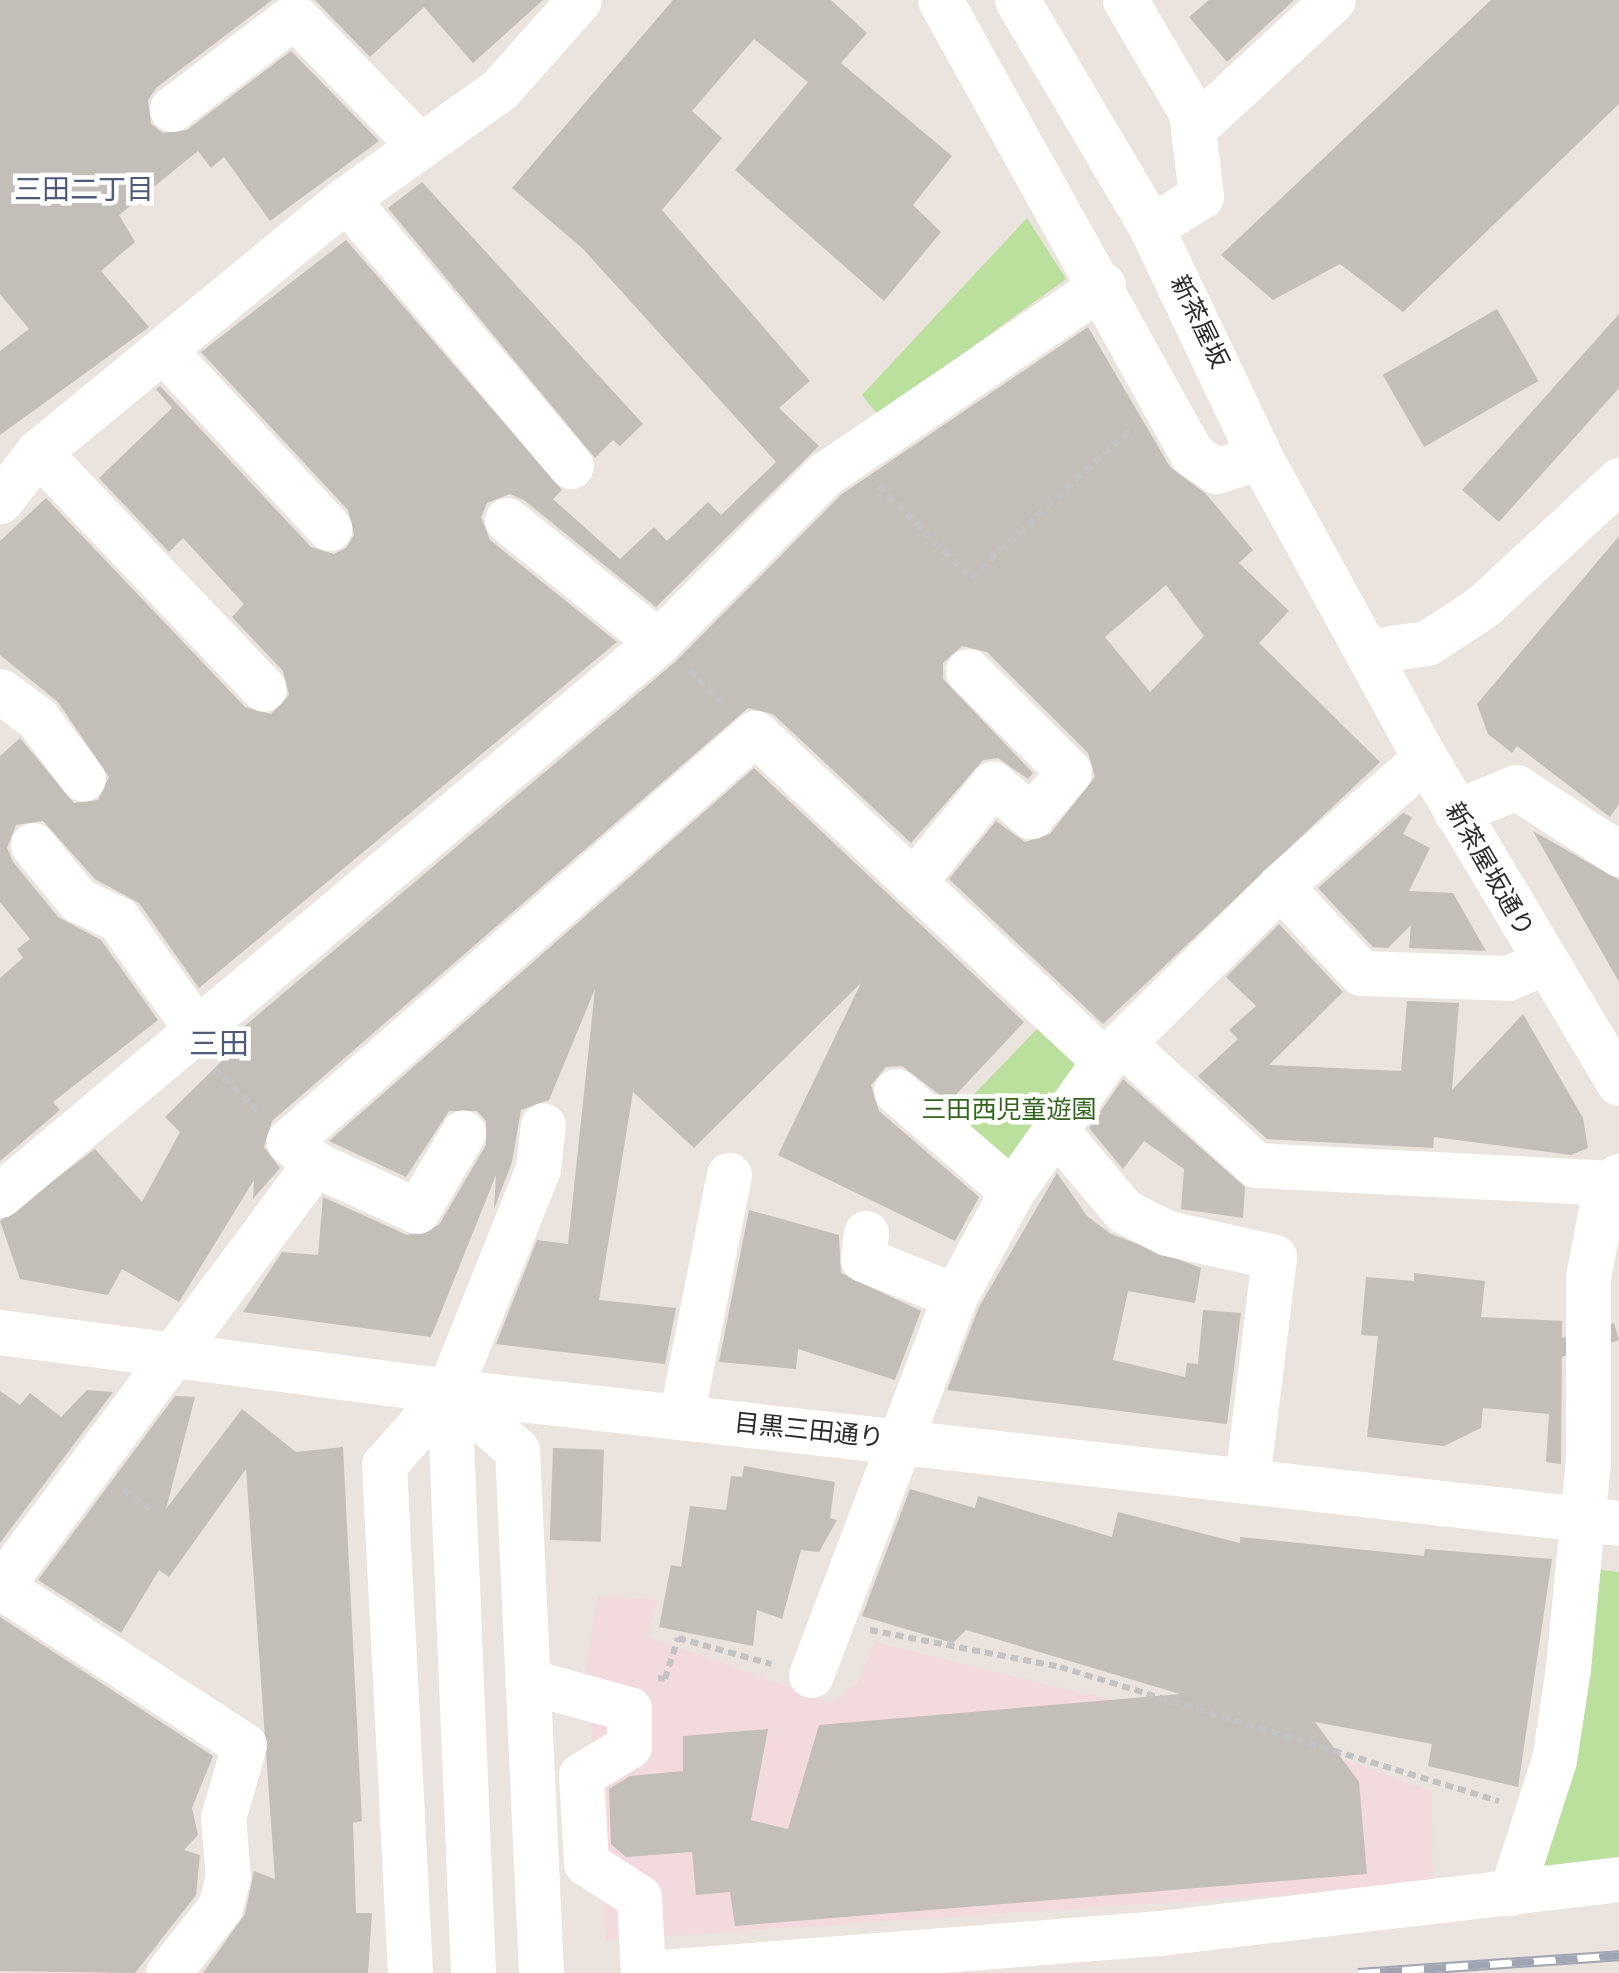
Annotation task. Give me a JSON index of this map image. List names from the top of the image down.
{
  "streets": {
    "street": ["新茶屋坂", "新茶屋坂通り", "目黒三田通り"]
  },
  "crossings": [
    ["新茶屋坂", "新茶屋坂通り"]
  ],
  "districts": ["三田二丁目", "三田"],
  "parks": ["三田西児童遊園"]
}
